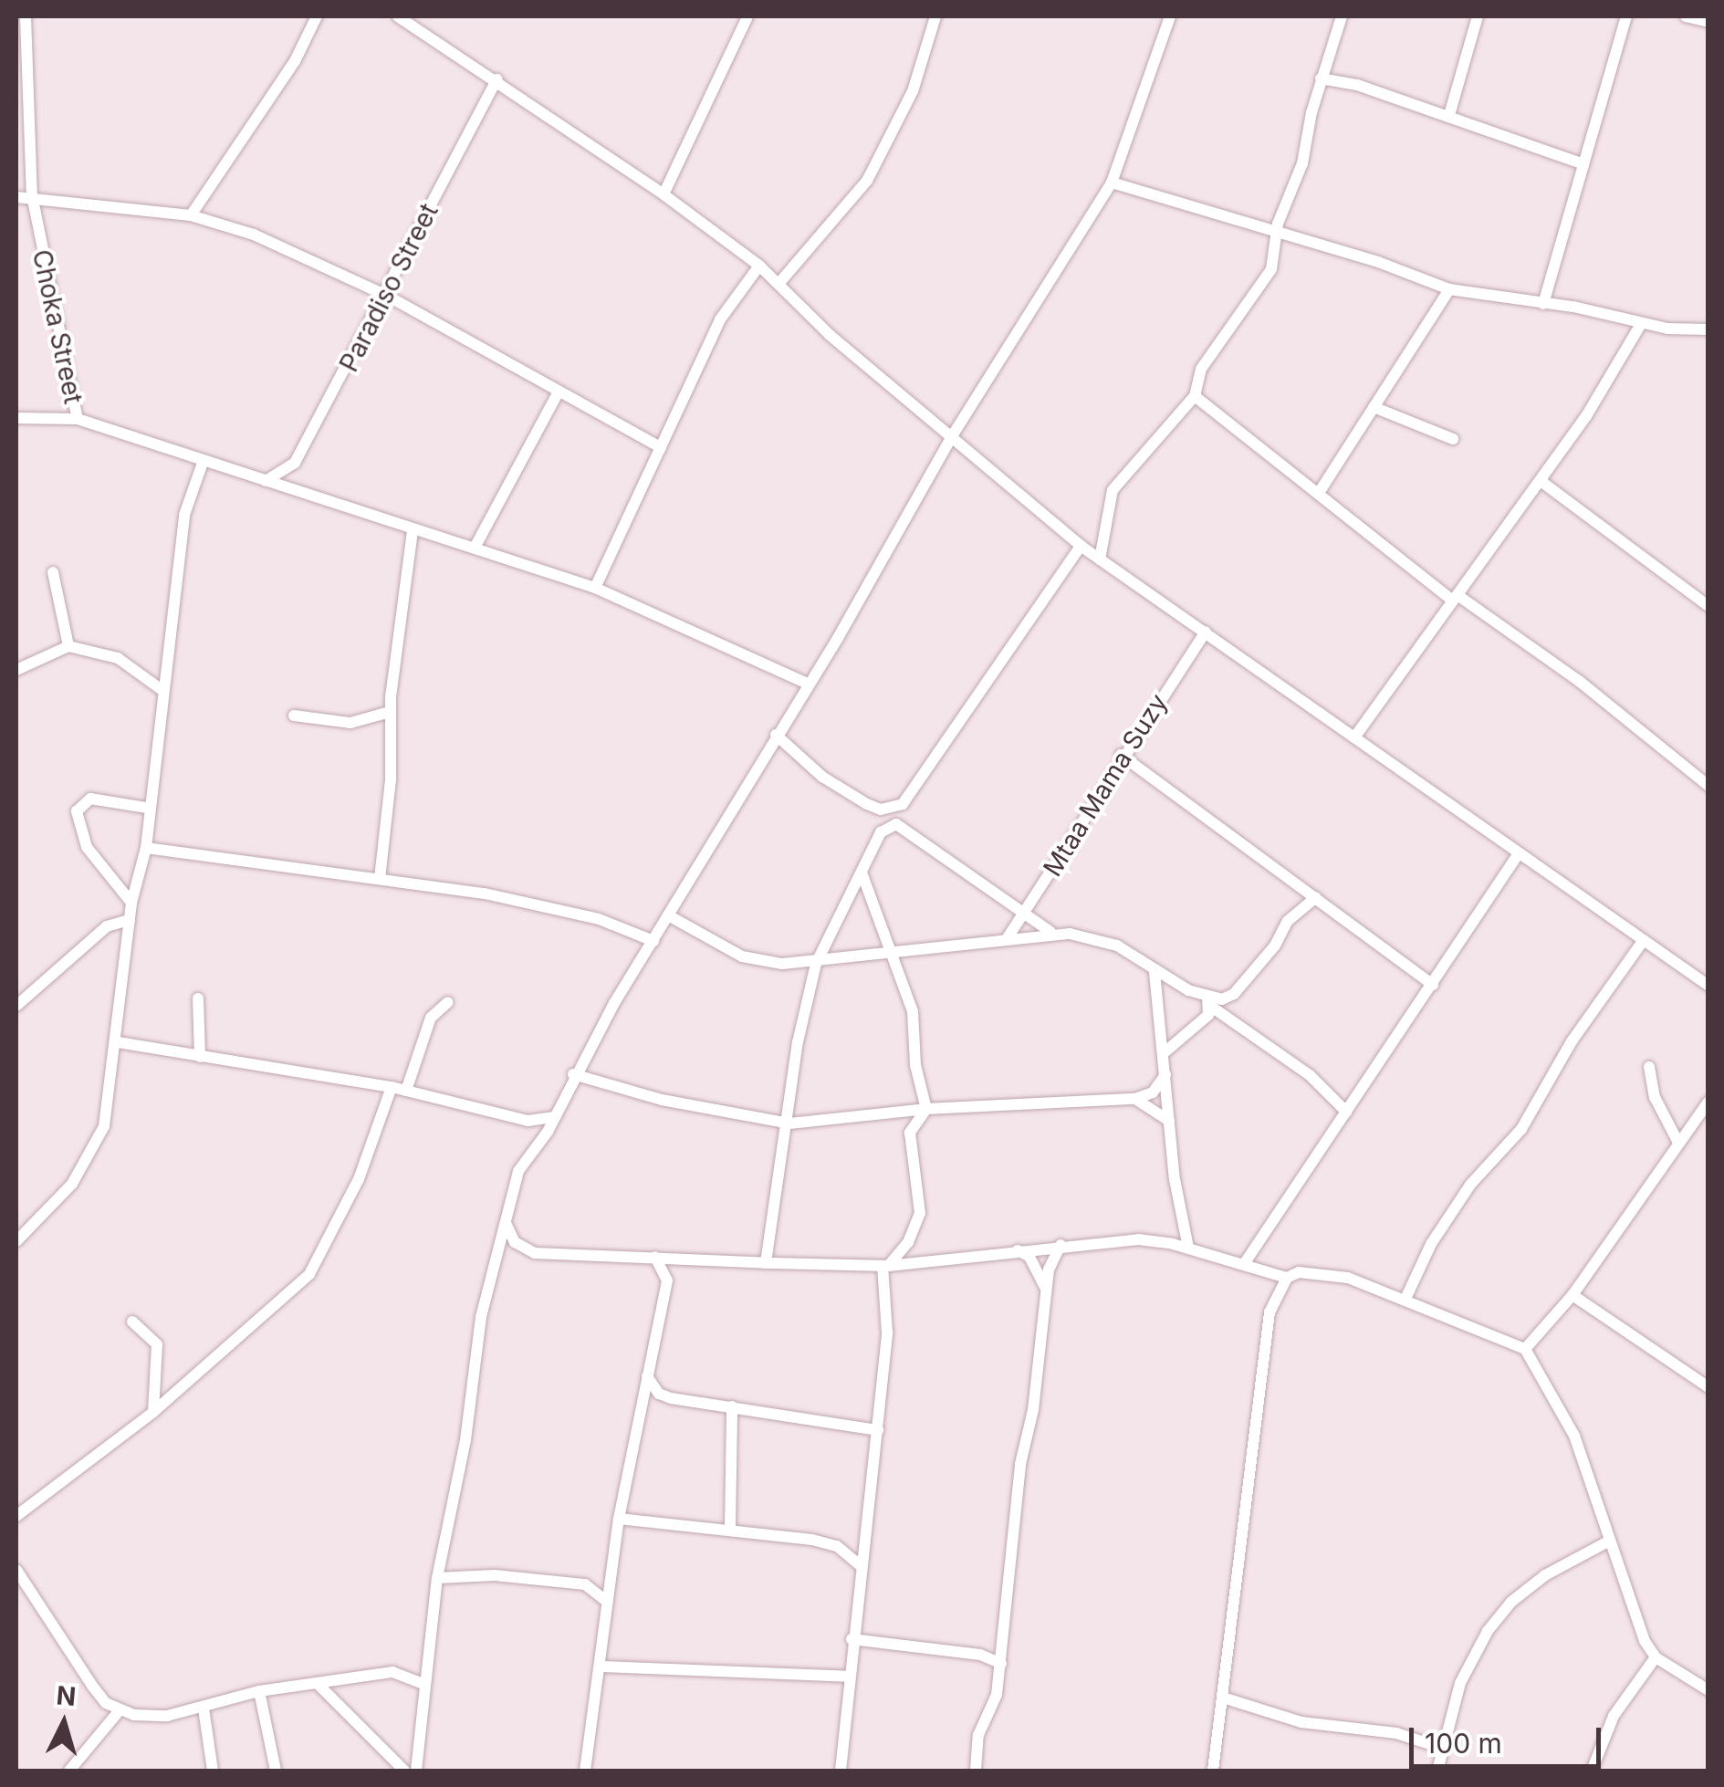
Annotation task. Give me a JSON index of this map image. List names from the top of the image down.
{
  "streets": {
    "street": ["Paradiso Street", "Choka Street", "Mtaa Mama Suzy"]
  },
  "scale_bar": "100 m",
  "north": "top"
}
